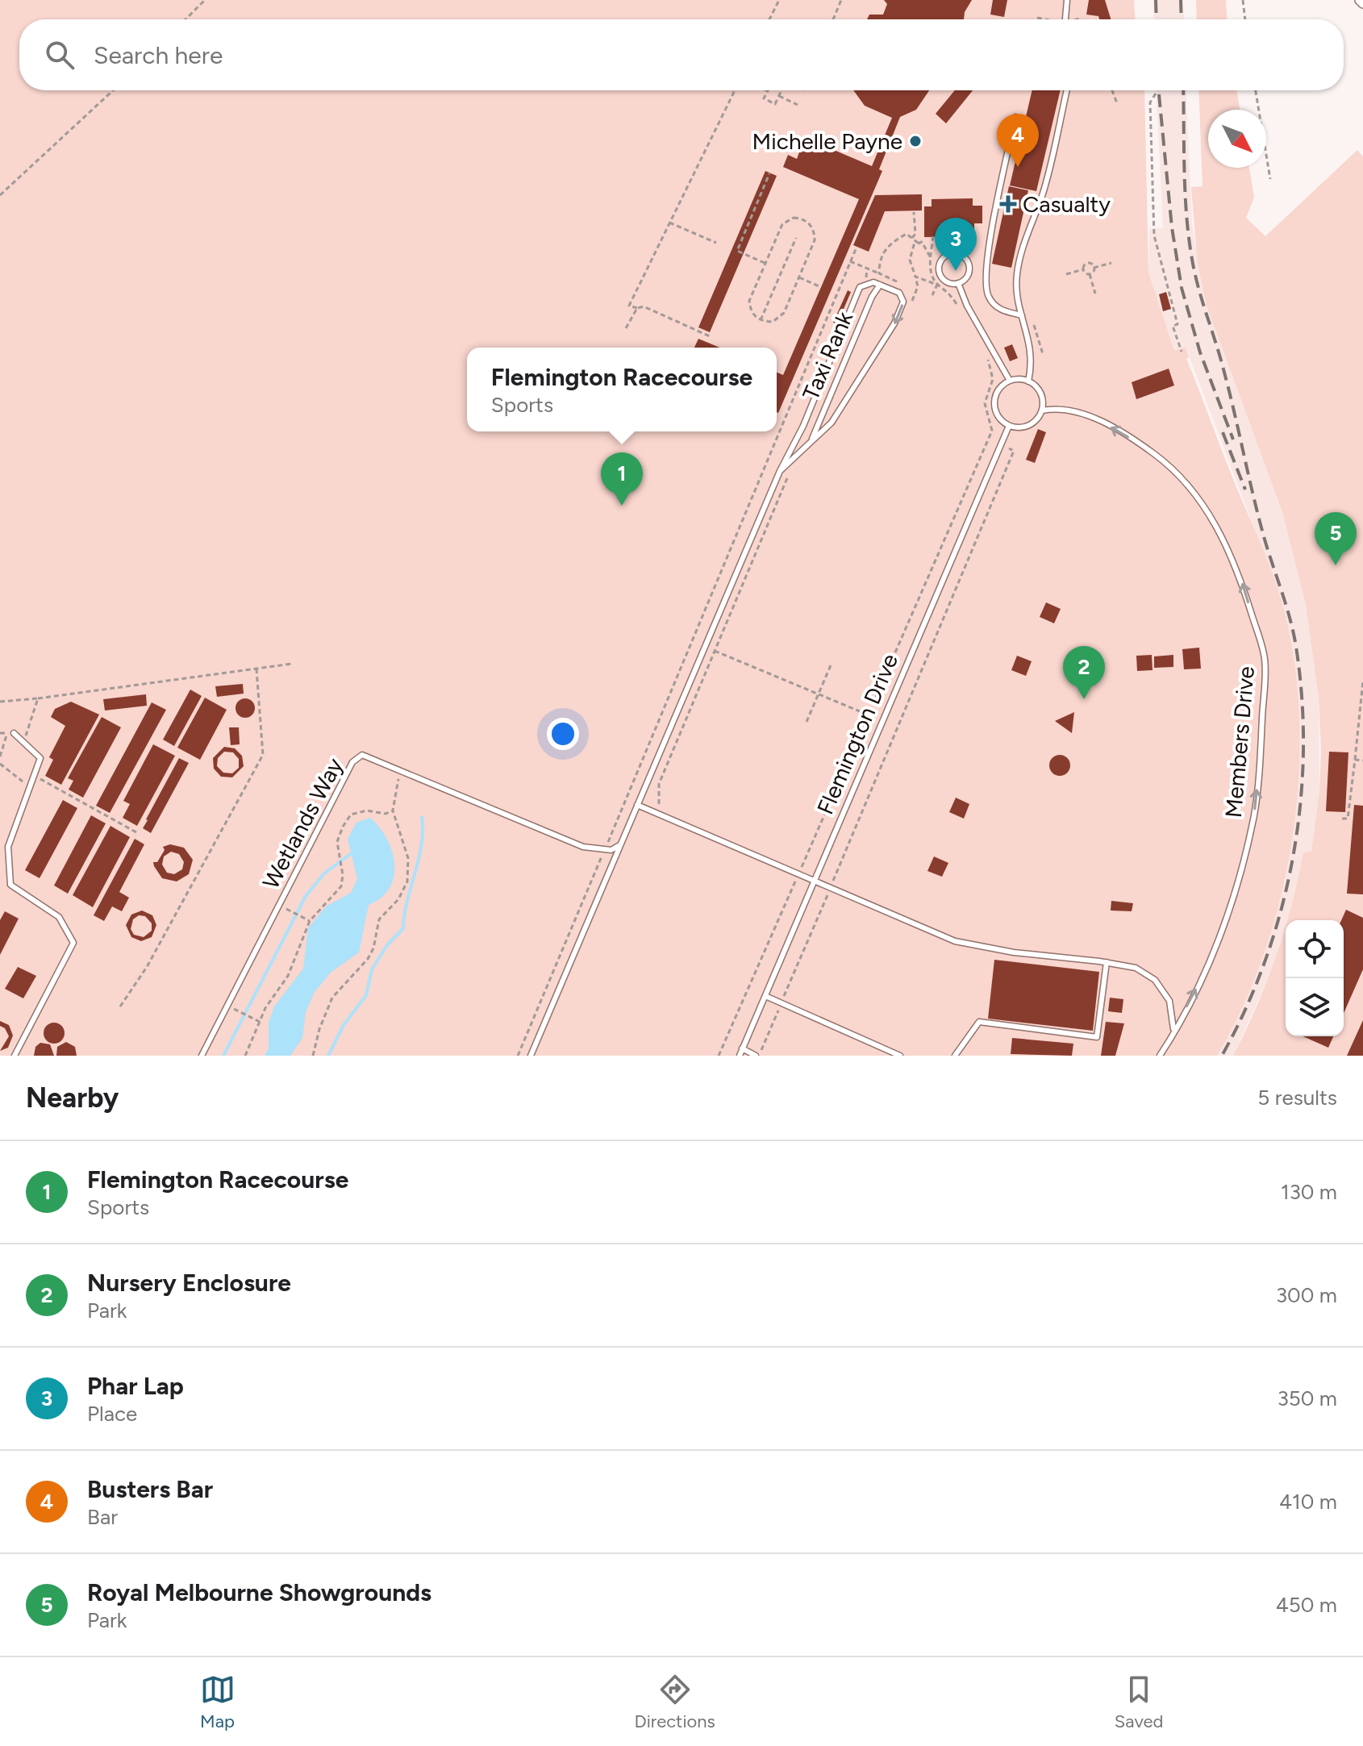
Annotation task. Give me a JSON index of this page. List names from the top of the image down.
{
  "streets": {
    "lane": [
      "Taxi Rank",
      "Flemington Drive",
      "Members Drive",
      "Wetlands Way"
    ]
  },
  "crossings": [
    ["Flemington Drive", "Members Drive"]
  ],
  "one_way": ["Members Drive"],
  "places": {
    "other": ["Michelle Payne"],
    "health": ["Casualty"]
  },
  "north": "bottom right",
  "page": {
    "search": "Search here",
    "pins": [
      "4",
      "3",
      "1",
      "5",
      "2"
    ],
    "popup": ["Flemington Racecourse", "Sports"],
    "heading": ["Nearby", "5 results"],
    "list": [
      {
        "mark": "1",
        "name": "Flemington Racecourse",
        "note": "Sports",
        "value": "130 m"
      },
      {
        "mark": "2",
        "name": "Nursery Enclosure",
        "note": "Park",
        "value": "300 m"
      },
      {
        "mark": "3",
        "name": "Phar Lap",
        "note": "Place",
        "value": "350 m"
      },
      {
        "mark": "4",
        "name": "Busters Bar",
        "note": "Bar",
        "value": "410 m"
      },
      {
        "mark": "5",
        "name": "Royal Melbourne Showgrounds",
        "note": "Park",
        "value": "450 m"
      }
    ],
    "nav": ["Map", "Directions", "Saved"]
  }
}
